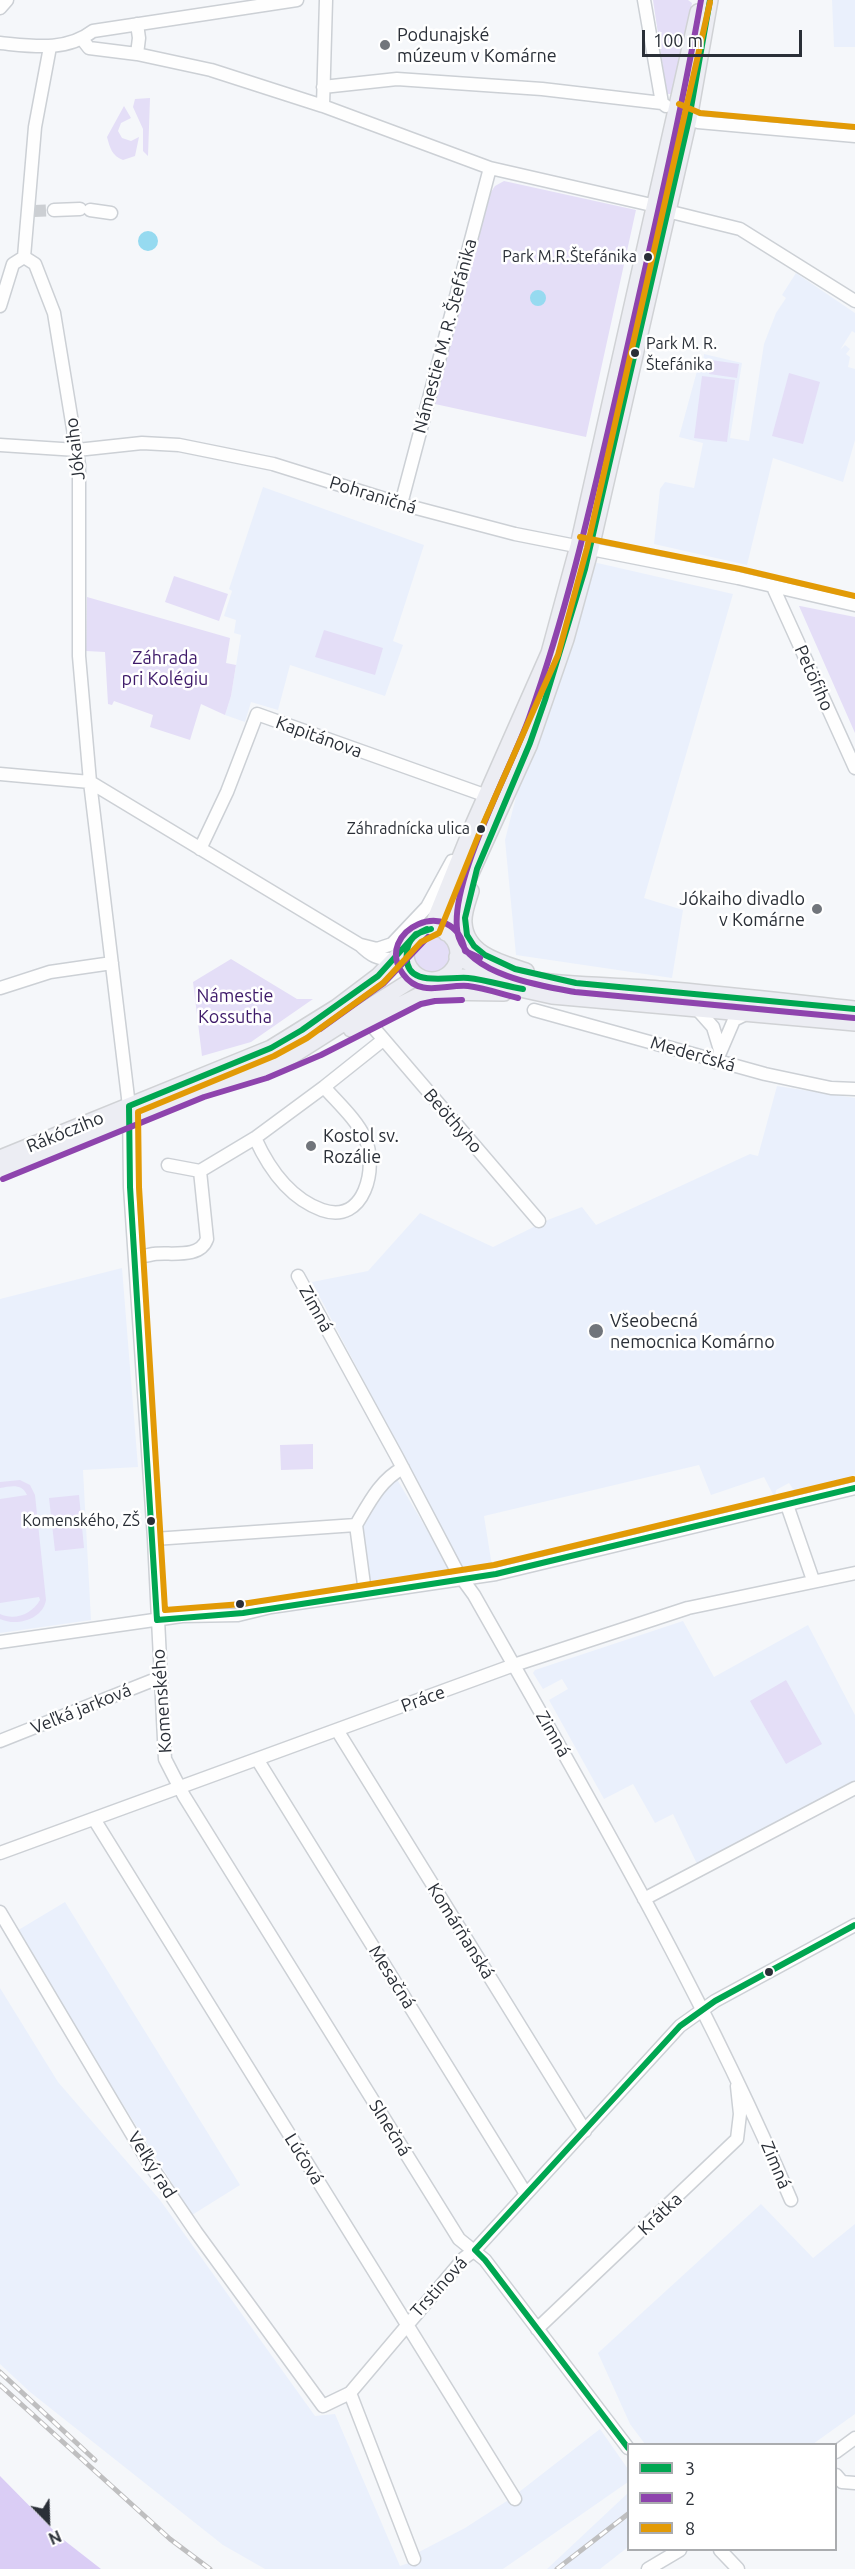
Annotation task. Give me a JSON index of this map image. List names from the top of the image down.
{
  "streets": {
    "main road": ["Mederčská", "Rákócziho"],
    "street": [
      "Námestie M. R. Štefánika",
      "Jókaiho",
      "Pohraničná",
      "Petöfiho",
      "Kapitánova",
      "Beöthyho",
      "Zimná",
      "Práce",
      "Komenského",
      "Veľká jarková",
      "Komárňanská",
      "Mesačná",
      "Slnečná",
      "Lúčová",
      "Veľký rad",
      "Krátka",
      "Trstinová"
    ]
  },
  "crossings": [
    ["Námestie M. R. Štefánika", "Pohraničná"],
    ["Jókaiho", "Pohraničná"],
    ["Pohraničná", "Petöfiho"],
    ["Mederčská", "Rákócziho"],
    ["Rákócziho", "Komenského"],
    ["Zimná", "Práce"],
    ["Zimná", "Krátka"],
    ["Zimná", "Trstinová"],
    ["Práce", "Komenského"],
    ["Práce", "Komárňanská"],
    ["Práce", "Mesačná"],
    ["Práce", "Slnečná"],
    ["Práce", "Lúčová"],
    ["Komenského", "Veľká jarková"],
    ["Komenského", "Slnečná"],
    ["Komárňanská", "Trstinová"],
    ["Mesačná", "Trstinová"],
    ["Slnečná", "Krátka"],
    ["Slnečná", "Trstinová"],
    ["Lúčová", "Trstinová"],
    ["Veľký rad", "Trstinová"]
  ],
  "parks": ["Záhrada pri Kolégiu", "Námestie Kossutha"],
  "places": [
    "Podunajské múzeum v Komárne",
    "Park M.R.Štefánika",
    "Park M. R. Štefánika",
    "Záhradnícka ulica",
    "Jókaiho divadlo v Komárne",
    "Kostol sv. Rozálie",
    "Všeobecná nemocnica Komárno",
    "Komenského, ZŠ"
  ],
  "lines": ["transit line 3", "transit line 2", "transit line 8"],
  "legend": ["3", "2", "8"],
  "scale_bar": "100 m",
  "north": "bottom right"
}
